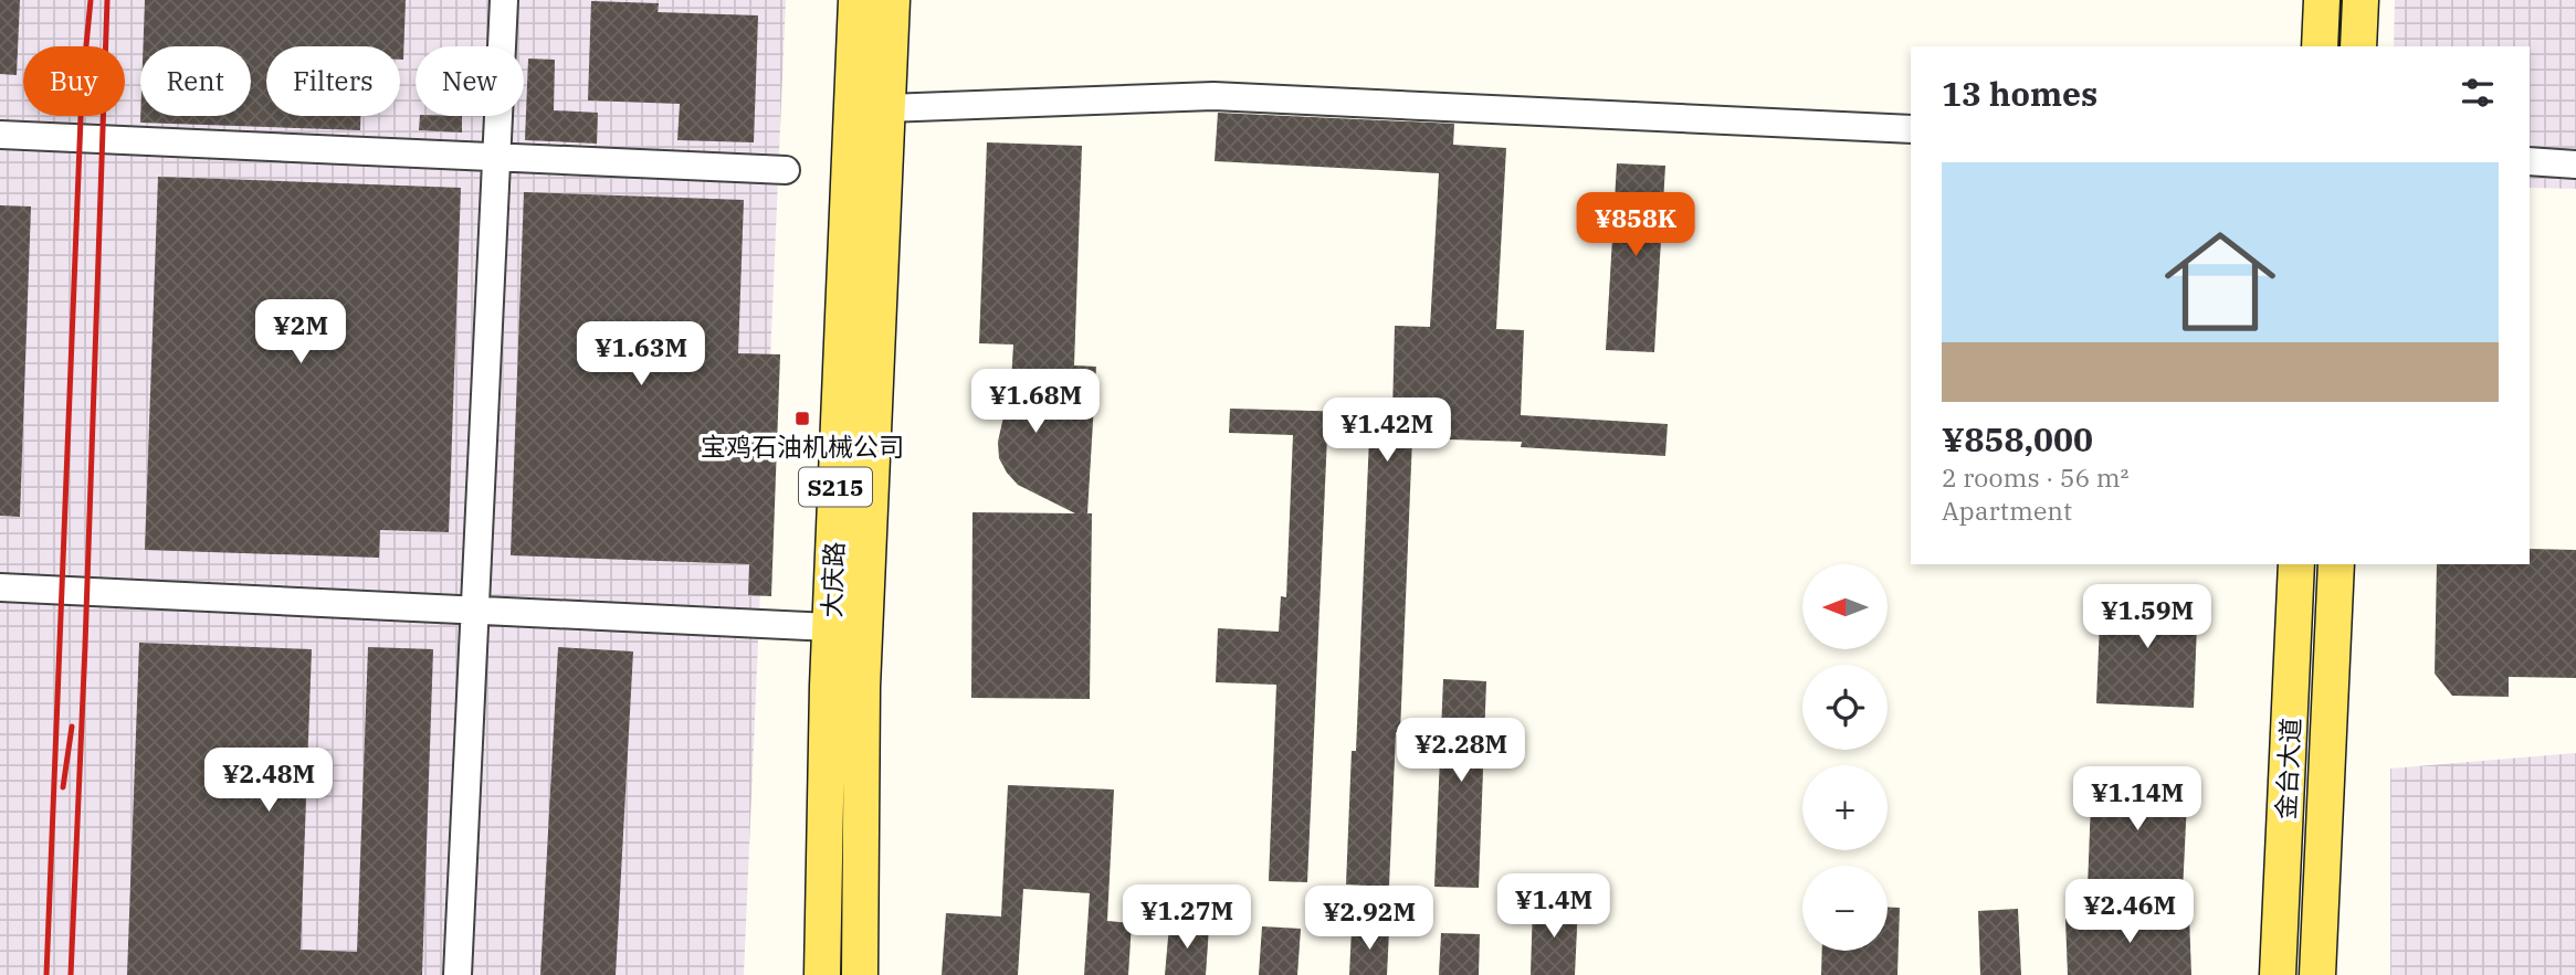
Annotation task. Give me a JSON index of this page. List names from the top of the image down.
{
  "streets": {
    "main road": ["S215", "大庆路", "金台大道"]
  },
  "places": {
    "transit": ["宝鸡石油机械公司"]
  },
  "north": "left",
  "page": {
    "chip": [
      "Buy",
      "Rent",
      "Filters",
      "New"
    ],
    "heading": "13 homes",
    "list": [
      {
        "name": "¥858,000",
        "note": "2 rooms · 56 m² · Apartment"
      }
    ],
    "price": [
      "¥858K",
      "¥2M",
      "¥1.63M",
      "¥1.68M",
      "¥1.42M",
      "¥1.59M",
      "¥2.28M",
      "¥2.48M",
      "¥1.14M",
      "¥1.4M",
      "¥2.46M",
      "¥1.27M",
      "¥2.92M"
    ],
    "map_buttons": ["+", "−"]
  }
}
